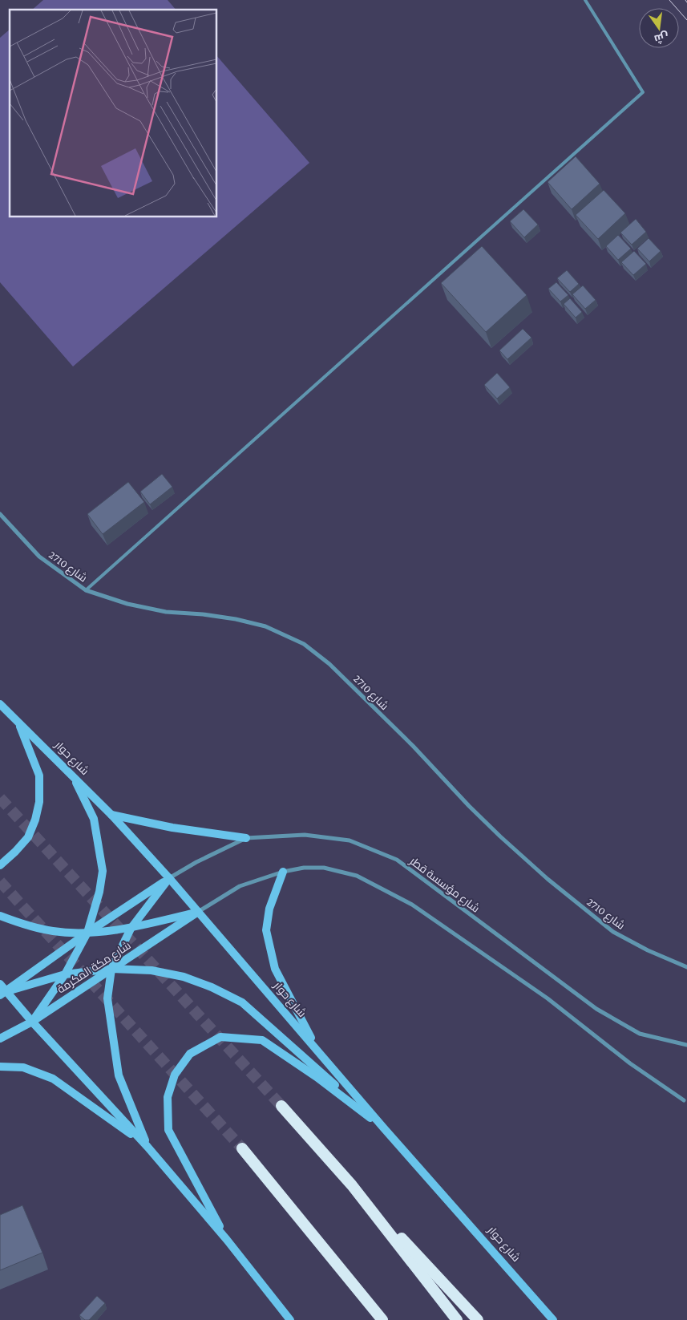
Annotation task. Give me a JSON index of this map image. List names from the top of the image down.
{
  "streets": {
    "main road": ["شارع حوار", "شارع مكة المكرمة"],
    "street": ["شارع 2710", "شارع مؤسسة قطر"]
  },
  "crossings": [
    ["شارع حوار", "شارع مؤسسة قطر"],
    ["شارع حوار", "شارع مكة المكرمة"]
  ],
  "north": "bottom"
}
